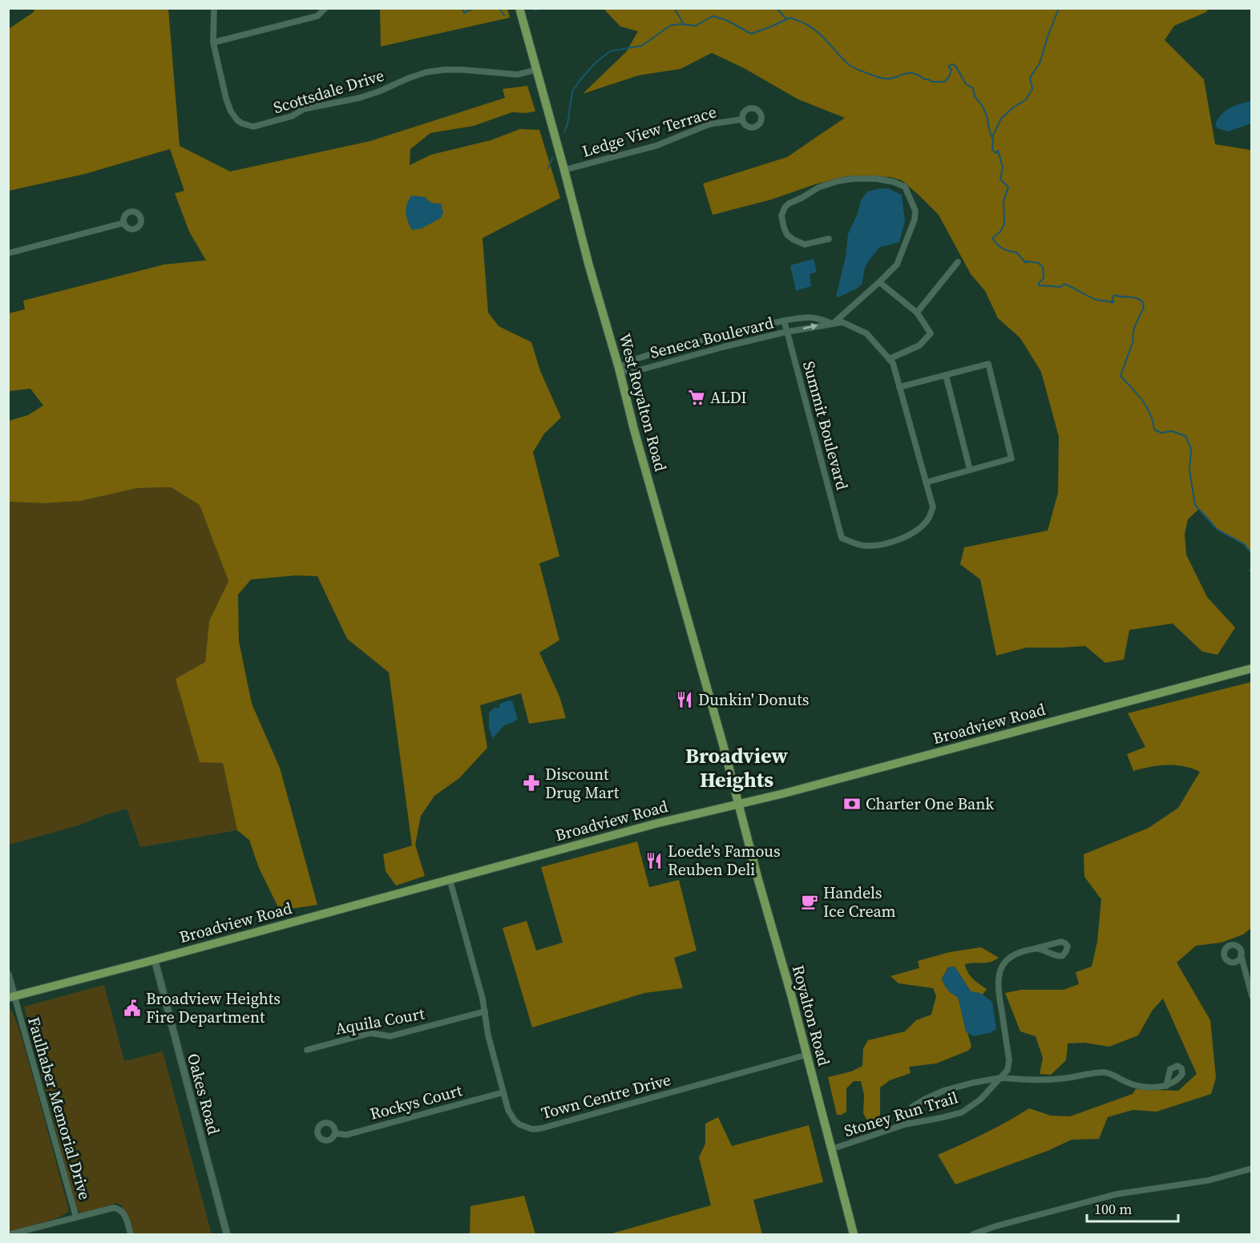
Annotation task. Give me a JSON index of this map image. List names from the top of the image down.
{
  "streets": {
    "main road": ["West Royalton Road", "Broadview Road", "Royalton Road"],
    "street": [
      "Scottsdale Drive",
      "Ledge View Terrace",
      "Seneca Boulevard",
      "Summit Boulevard",
      "Aquila Court",
      "Oakes Road",
      "Town Centre Drive",
      "Rockys Court",
      "Faulhaber Memorial Drive",
      "Stoney Run Trail"
    ]
  },
  "crossings": [
    ["Scottsdale Drive", "West Royalton Road"],
    ["Ledge View Terrace", "West Royalton Road"],
    ["Seneca Boulevard", "West Royalton Road"],
    ["Seneca Boulevard", "Summit Boulevard"],
    ["West Royalton Road", "Broadview Road"],
    ["West Royalton Road", "Royalton Road"],
    ["Broadview Road", "Royalton Road"],
    ["Broadview Road", "Oakes Road"],
    ["Broadview Road", "Town Centre Drive"],
    ["Broadview Road", "Faulhaber Memorial Drive"],
    ["Royalton Road", "Town Centre Drive"],
    ["Royalton Road", "Stoney Run Trail"],
    ["Aquila Court", "Town Centre Drive"],
    ["Town Centre Drive", "Rockys Court"]
  ],
  "districts": ["Broadview Heights"],
  "places": {
    "supermarket": ["ALDI"],
    "restaurant": ["Dunkin' Donuts", "Loede's Famous Reuben Deli"],
    "pharmacy": ["Discount Drug Mart"],
    "bank": ["Charter One Bank"],
    "cafe": ["Handels Ice Cream"],
    "public building": ["Broadview Heights Fire Department"]
  },
  "scale_bar": "100 m"
}
